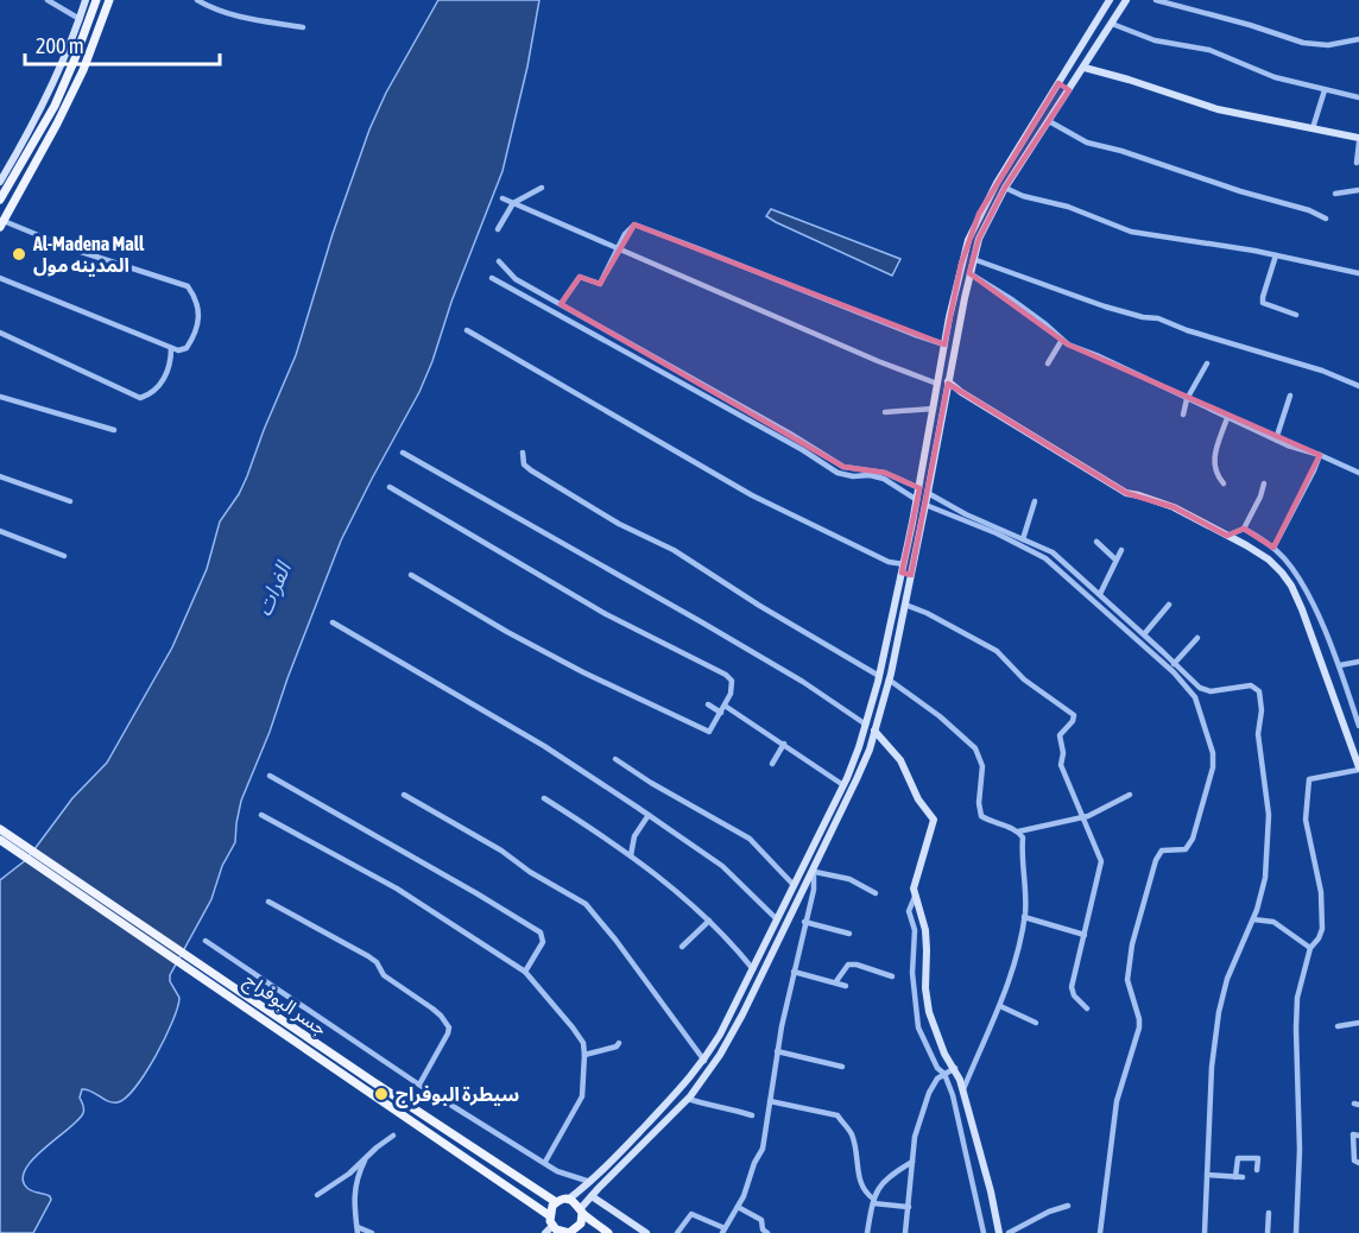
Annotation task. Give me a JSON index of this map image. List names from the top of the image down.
{
  "streets": {
    "main road": ["جسر البوفراج"]
  },
  "water": ["الفرات"],
  "places": ["Al-Madena Mall المدينه مول", "سيطرة البوفراج"],
  "scale_bar": "200 m"
}
